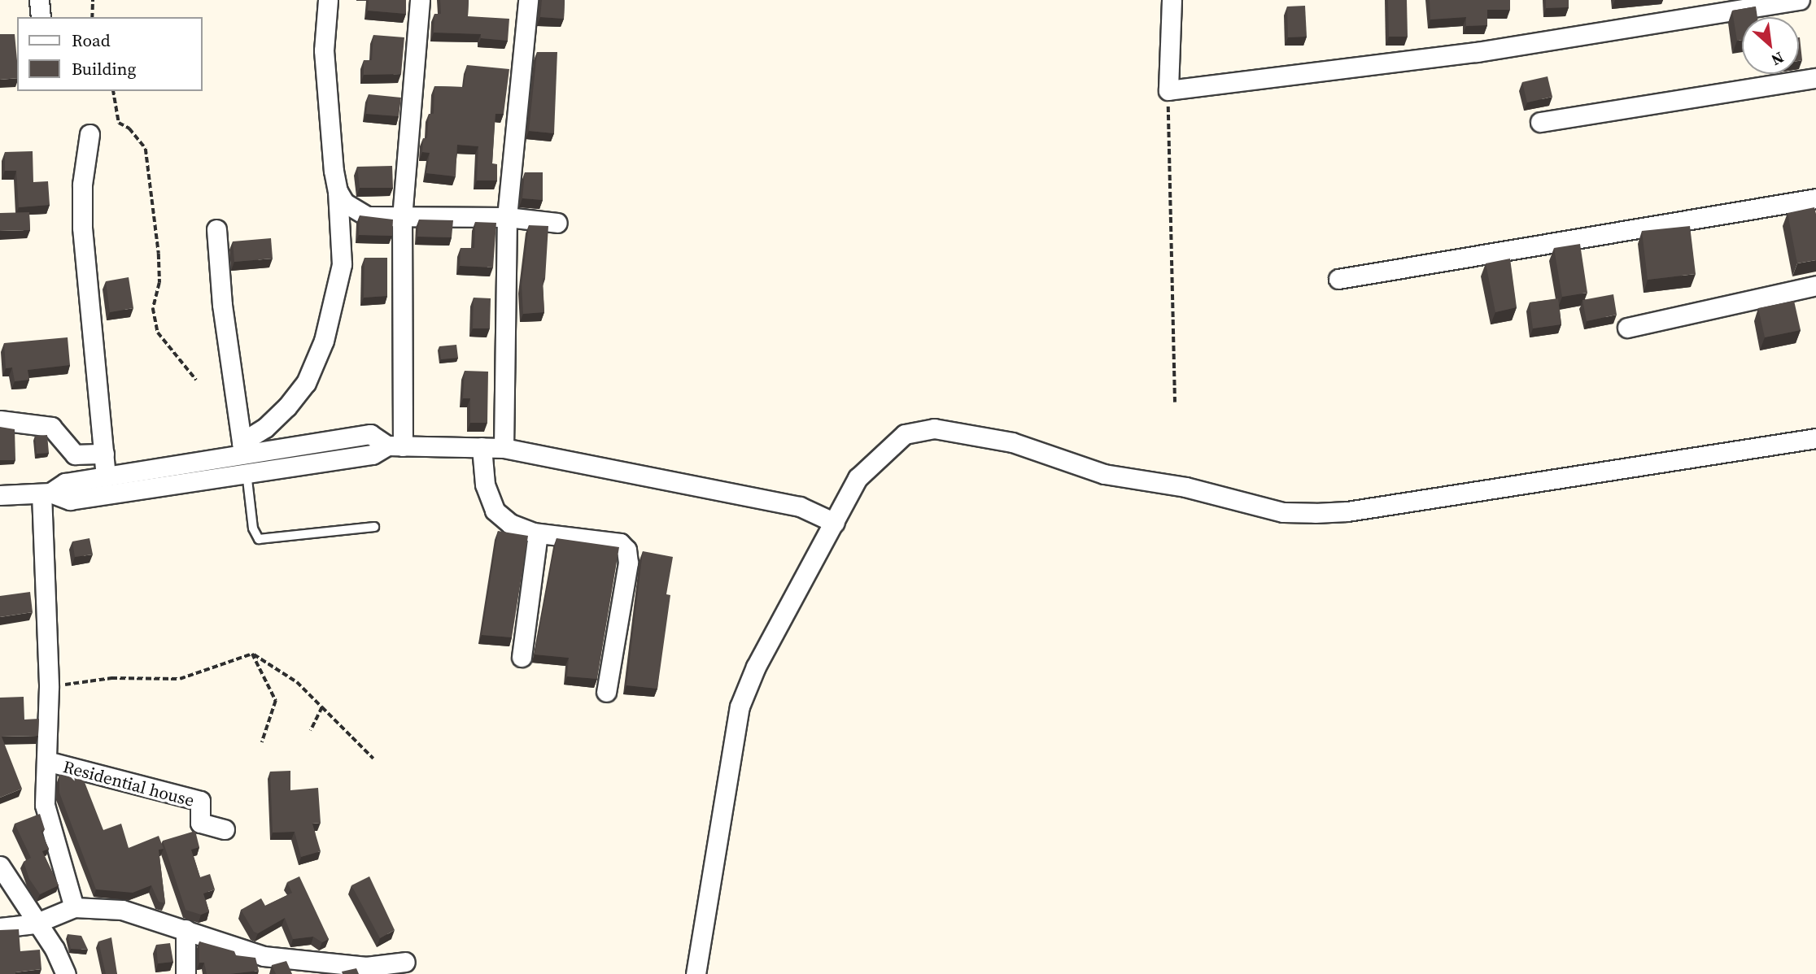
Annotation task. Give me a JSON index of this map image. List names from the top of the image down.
{
  "streets": {
    "street": ["Residential house"]
  },
  "legend": ["Road", "Building"],
  "north": "bottom right"
}
